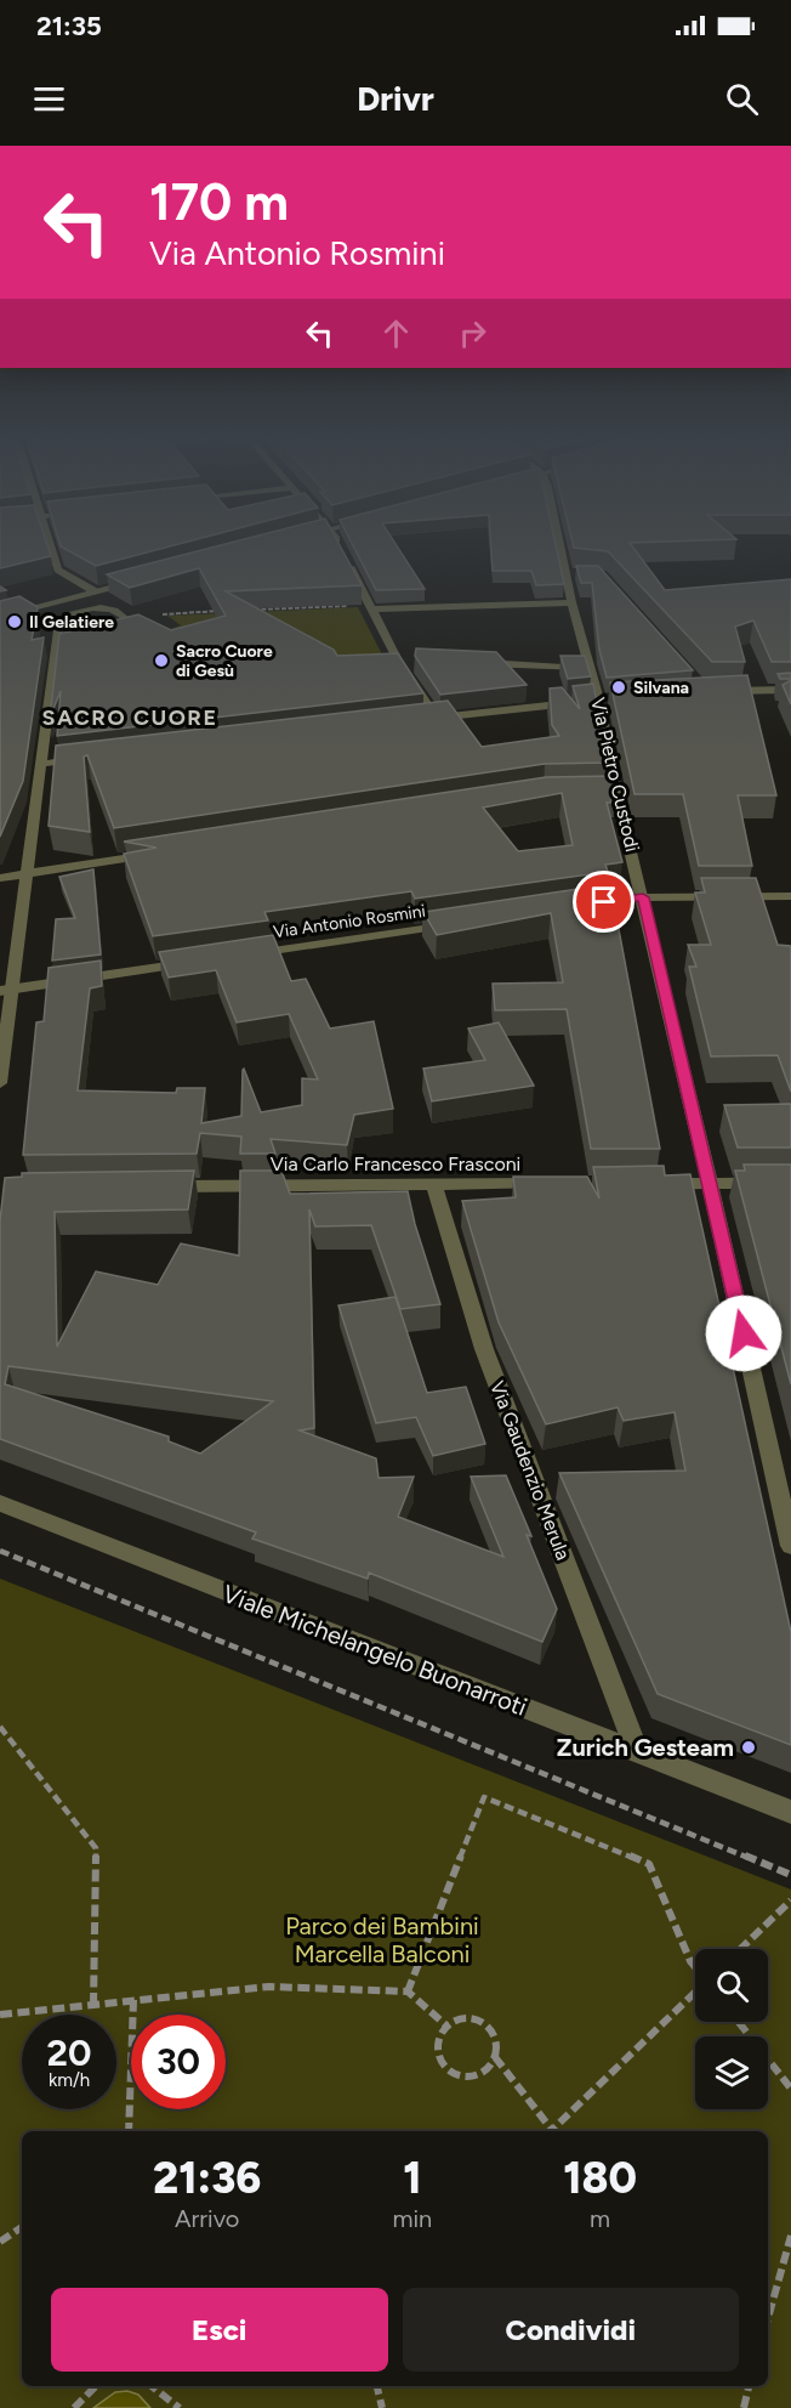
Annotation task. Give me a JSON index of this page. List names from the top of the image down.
{
  "streets": {
    "street": [
      "Via Pietro Custodi",
      "Via Antonio Rosmini",
      "Via Carlo Francesco Frasconi",
      "Via Gaudenzio Merula",
      "Viale Michelangelo Buonarroti"
    ]
  },
  "crossings": [
    ["Via Carlo Francesco Frasconi", "Via Gaudenzio Merula"],
    ["Via Gaudenzio Merula", "Viale Michelangelo Buonarroti"]
  ],
  "districts": ["SACRO CUORE"],
  "parks": ["Parco dei Bambini Marcella Balconi"],
  "places": [
    "Il Gelatiere",
    "Sacro Cuore di Gesù",
    "Silvana",
    "Zurich Gesteam"
  ],
  "page": {
    "status": "21:35",
    "header": "Drivr",
    "turn": ["170 m", "Via Antonio Rosmini"],
    "speed": "20 km/h",
    "limit": "30",
    "eta": [
      "21:36",
      "Arrivo",
      "1",
      "min",
      "180",
      "m"
    ],
    "buttons": ["Esci", "Condividi"]
  }
}
